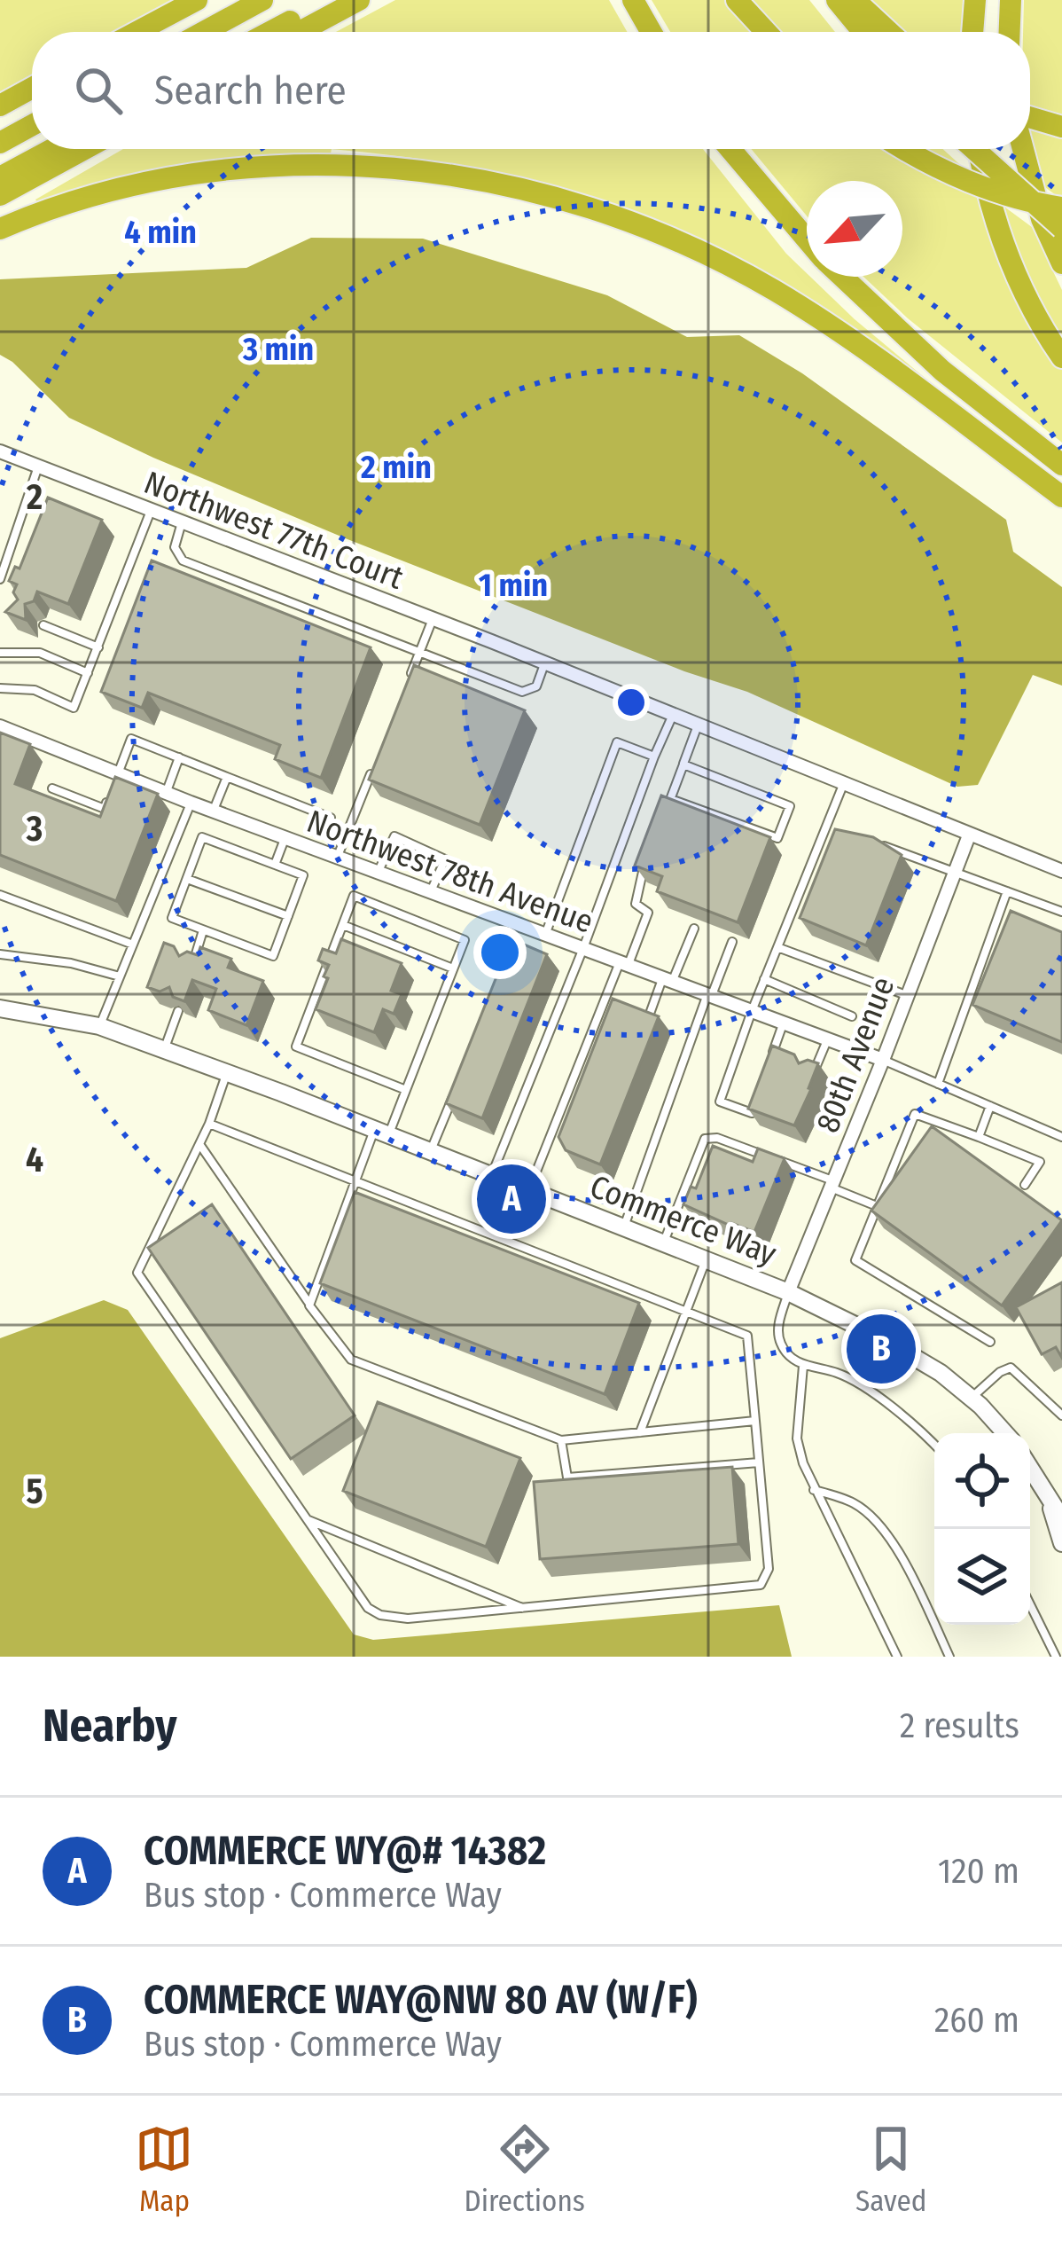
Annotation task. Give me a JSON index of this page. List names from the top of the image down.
{
  "streets": {
    "street": [
      "Northwest 77th Court",
      "Northwest 78th Avenue",
      "80th Avenue",
      "Commerce Way"
    ]
  },
  "crossings": [
    ["Northwest 77th Court", "80th Avenue"],
    ["Northwest 78th Avenue", "80th Avenue"],
    ["80th Avenue", "Commerce Way"]
  ],
  "north": "bottom left",
  "page": {
    "search": "Search here",
    "pins": ["A", "B"],
    "heading": ["Nearby", "2 results"],
    "list": [
      {
        "mark": "A",
        "name": "COMMERCE WY@# 14382",
        "note": "Bus stop · Commerce Way",
        "value": "120 m"
      },
      {
        "mark": "B",
        "name": "COMMERCE WAY@NW 80 AV (W/F)",
        "note": "Bus stop · Commerce Way",
        "value": "260 m"
      }
    ],
    "nav": ["Map", "Directions", "Saved"]
  },
  "grid": {
    "rows": [
      "2",
      "3",
      "4",
      "5"
    ]
  },
  "rings": [
    "4 min",
    "3 min",
    "2 min",
    "1 min"
  ]
}
